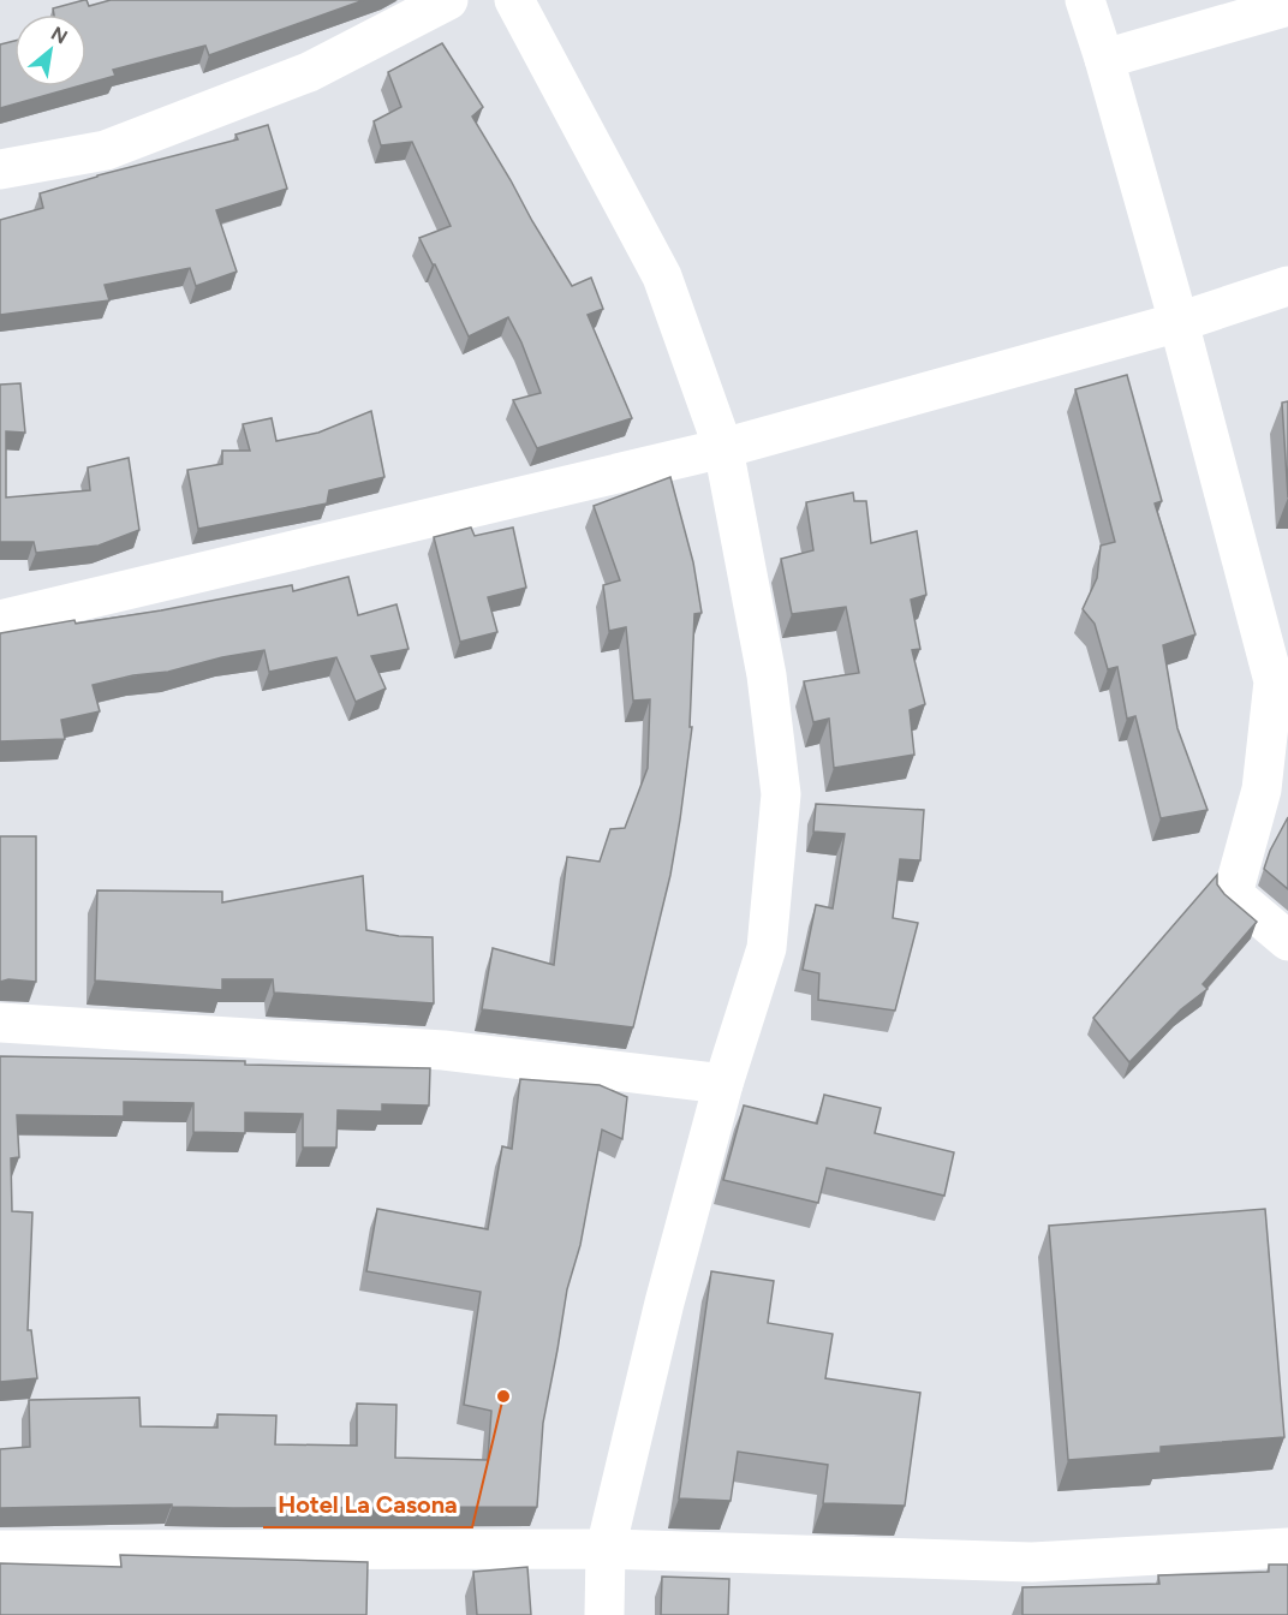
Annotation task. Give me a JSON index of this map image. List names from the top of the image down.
{
  "places": ["Hotel La Casona"],
  "north": "top right"
}
